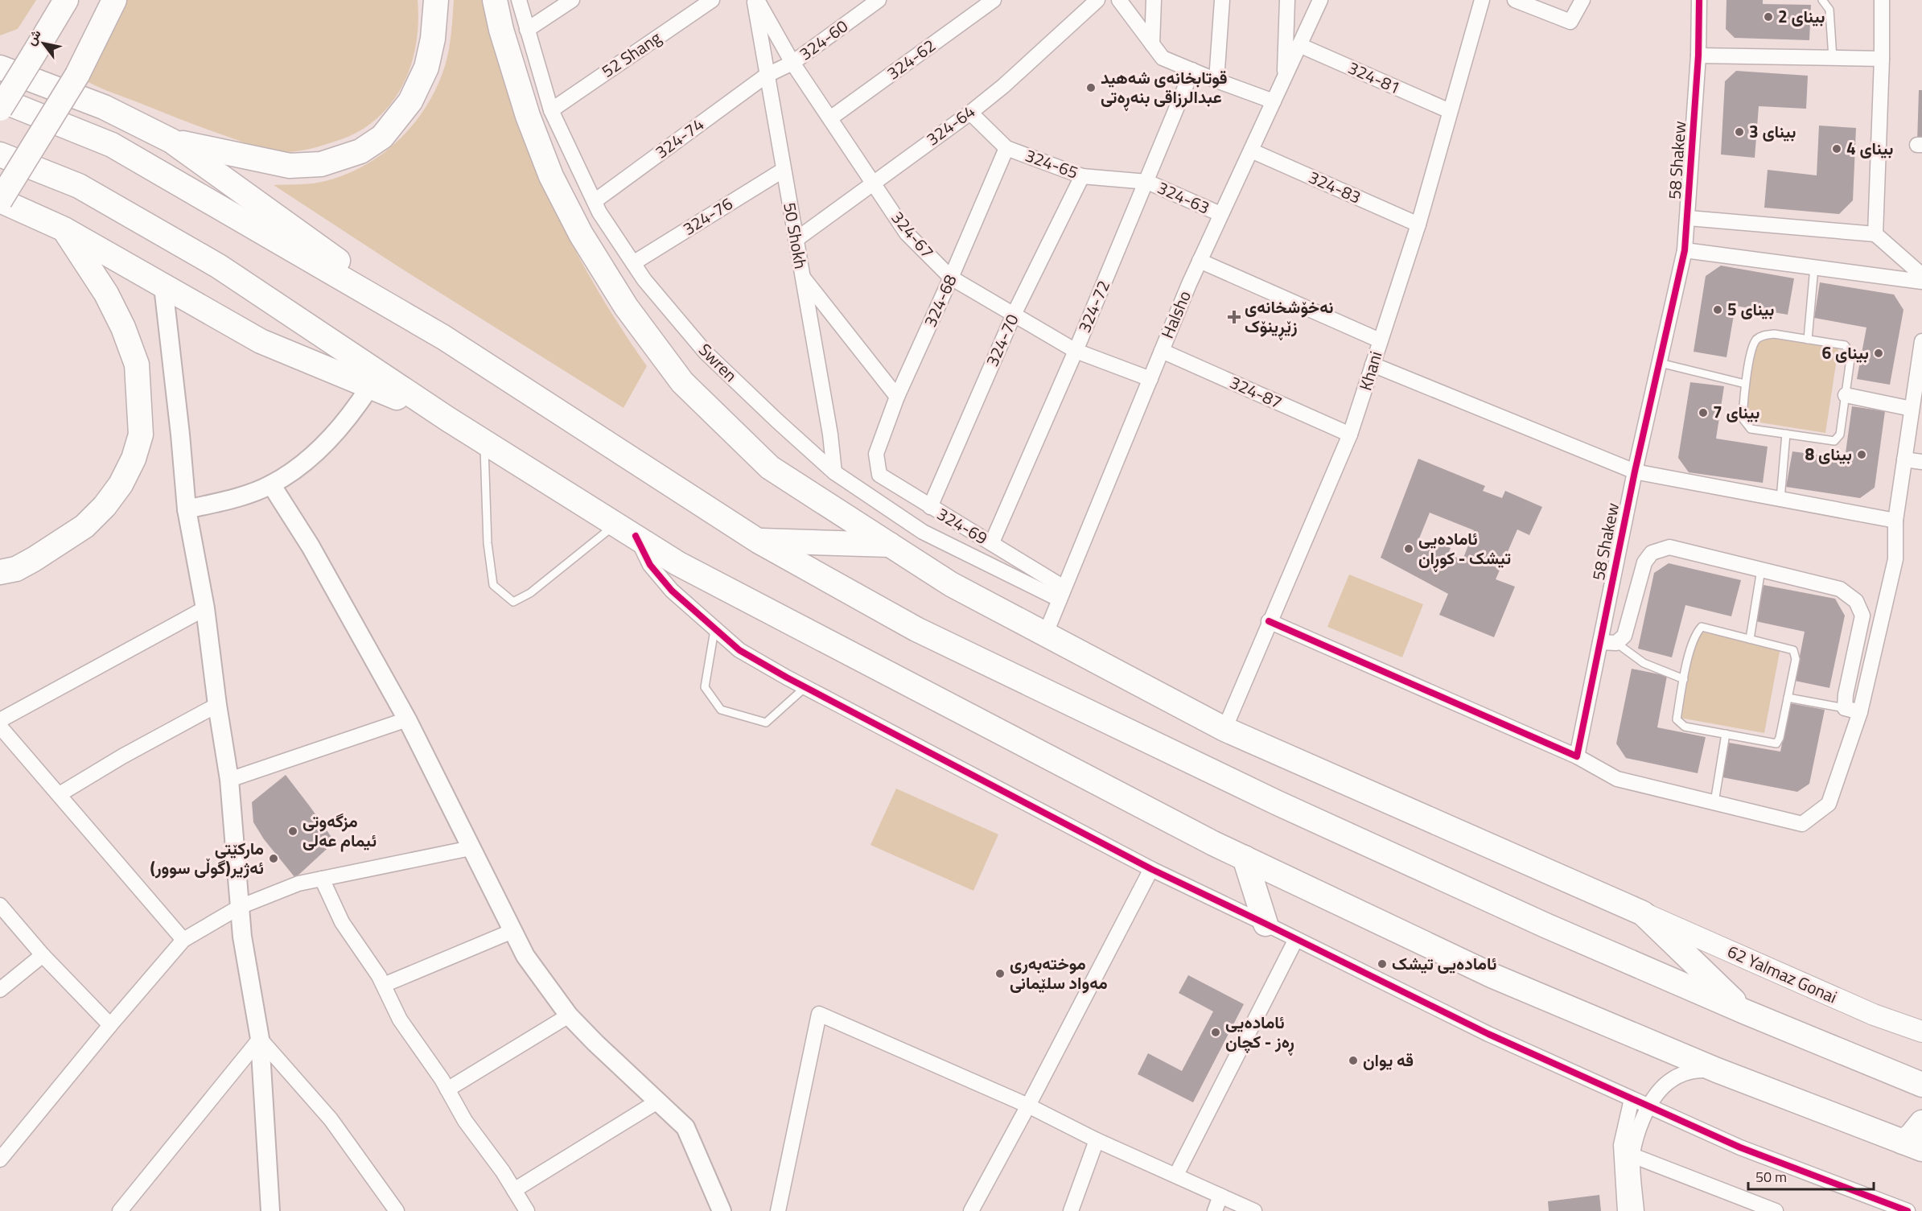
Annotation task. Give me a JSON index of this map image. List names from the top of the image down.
{
  "streets": {
    "main road": ["62 Yalmaz Gonai"],
    "street": [
      "324-60",
      "52 Shang",
      "324-62",
      "324-81",
      "324-64",
      "324-74",
      "58 Shakew",
      "324-65",
      "324-83",
      "324-63",
      "324-76",
      "324-67",
      "50 Shokh",
      "324-68",
      "324-72",
      "Halsho",
      "324-70",
      "Swren",
      "Khani",
      "324-87",
      "324-69"
    ]
  },
  "crossings": [
    ["324-60", "324-74"],
    ["324-60", "324-67"],
    ["324-60", "50 Shokh"],
    ["52 Shang", "Swren"],
    ["324-62", "324-67"],
    ["324-81", "Halsho"],
    ["324-81", "Khani"],
    ["324-64", "324-65"],
    ["324-64", "324-67"],
    ["324-64", "50 Shokh"],
    ["324-74", "50 Shokh"],
    ["324-74", "Swren"],
    ["324-65", "324-63"],
    ["324-65", "324-68"],
    ["324-65", "324-72"],
    ["324-65", "324-70"],
    ["324-83", "Halsho"],
    ["324-83", "Khani"],
    ["324-63", "324-72"],
    ["324-63", "Halsho"],
    ["324-76", "50 Shokh"],
    ["324-76", "Swren"],
    ["324-67", "50 Shokh"],
    ["324-67", "324-68"],
    ["324-67", "324-72"],
    ["324-67", "Halsho"],
    ["324-67", "324-70"],
    ["50 Shokh", "Swren"],
    ["324-68", "324-69"],
    ["324-72", "324-69"],
    ["Halsho", "Swren"],
    ["Halsho", "324-87"],
    ["Halsho", "324-69"],
    ["324-70", "324-69"],
    ["Swren", "324-69"],
    ["Khani", "324-87"]
  ],
  "places": {
    "other": [
      "بيناى 2",
      "قوتابخانەی شەهید عبدالرزاقی بنەڕەتی",
      "بيناى 3",
      "بيناى 4",
      "بيناى 5",
      "بيناى 6",
      "بيناى 7",
      "بيناى 8",
      "ئامادەیی تیشک - کوڕان",
      "مزگەوتی ئیمام عەلی",
      "مارکێتی ئەژیر(گوڵی سوور)",
      "ئامادەیی تیشک",
      "موختەبەری مەواد سلێمانی",
      "ئامادەیی ڕەز - کچان",
      "قه یوان"
    ],
    "health": ["نەخۆشخانەی زێڕینۆک"]
  },
  "scale_bar": "50 m",
  "north": "top left"
}
